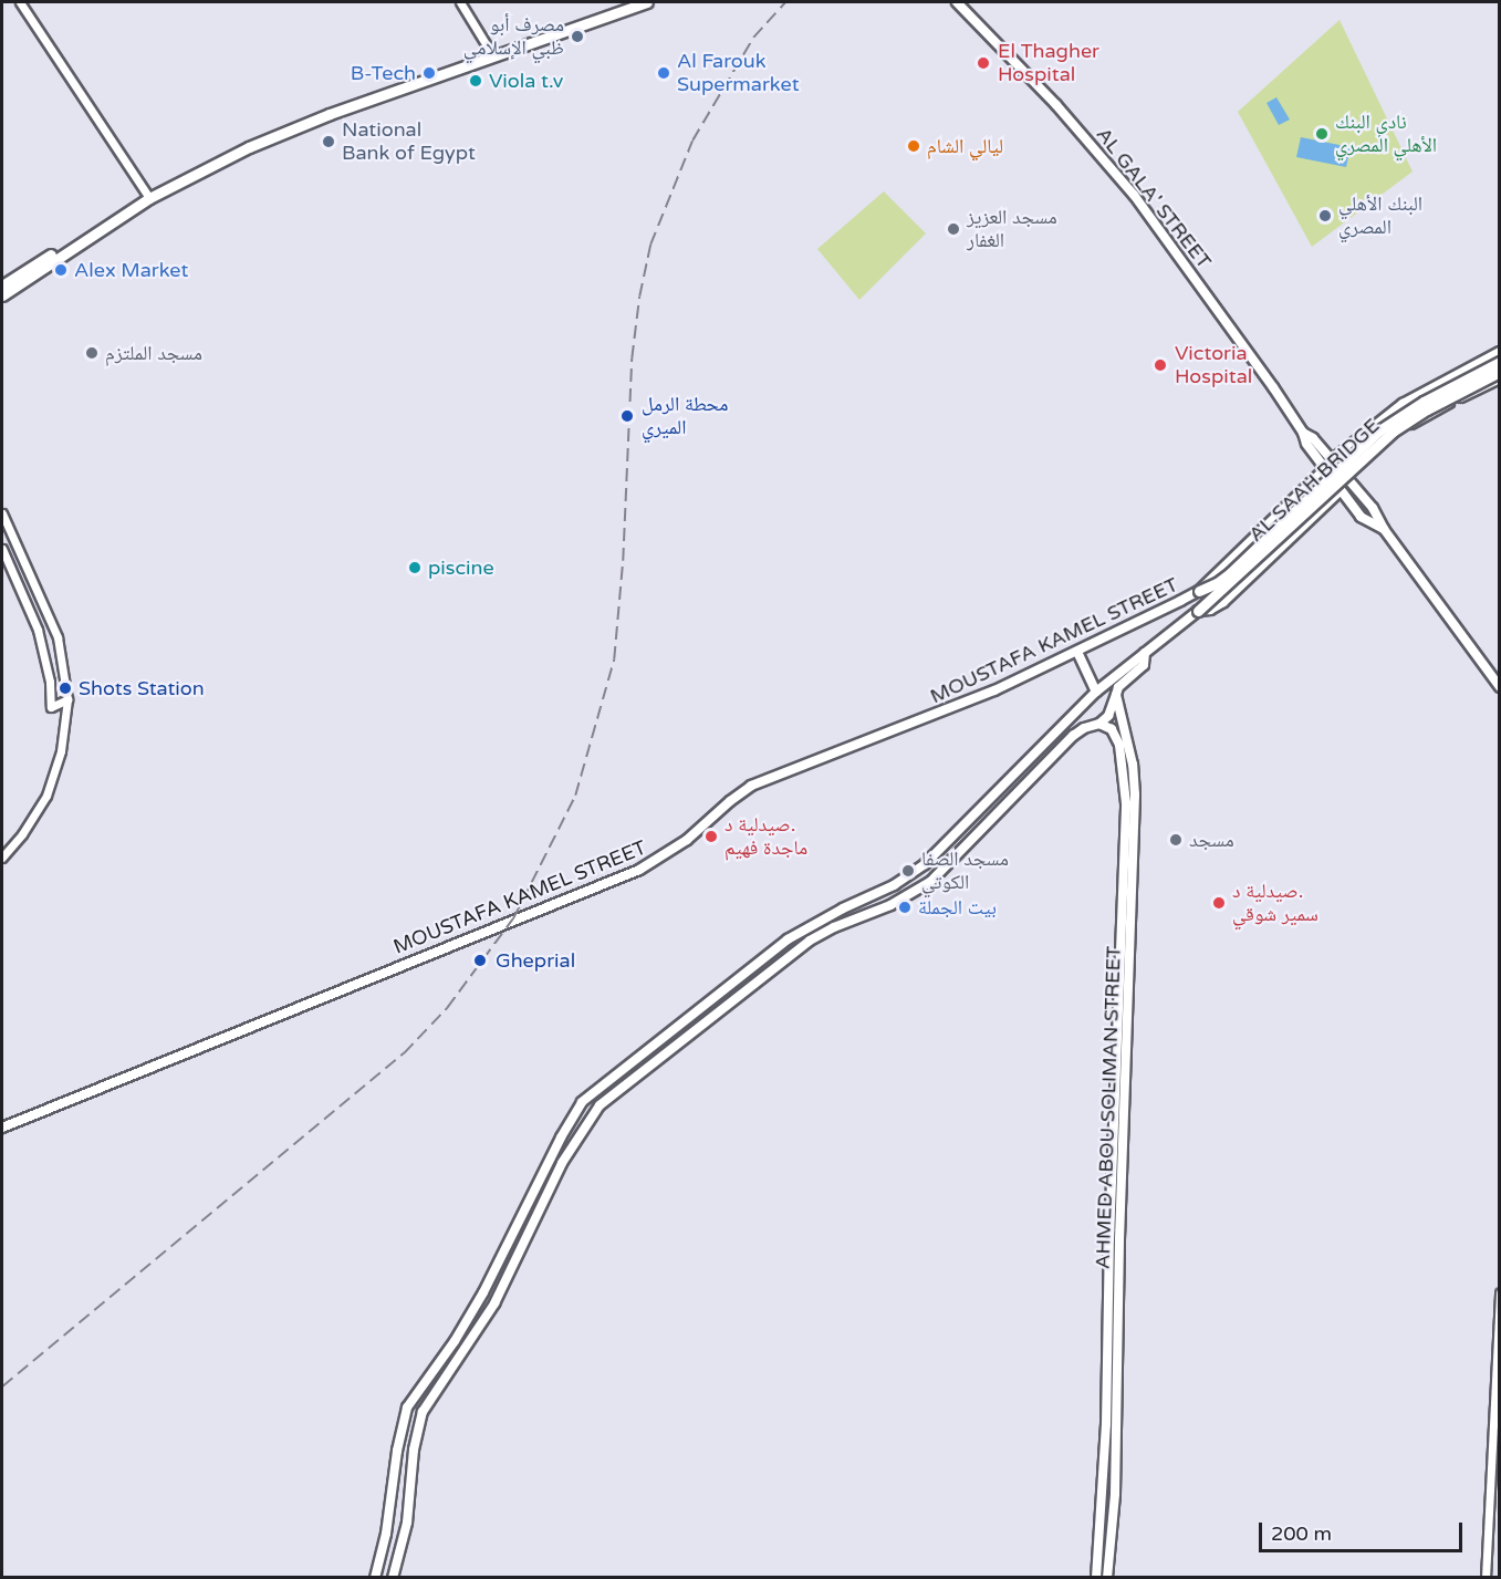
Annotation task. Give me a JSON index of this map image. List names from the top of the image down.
{
  "streets": {
    "main road": [
      "AL GALA' STREET",
      "AL SAAH BRIDGE",
      "MOUSTAFA KAMEL STREET",
      "AHMED ABOU SOLIMAN STREET"
    ]
  },
  "crossings": [
    ["AL GALA' STREET", "MOUSTAFA KAMEL STREET"],
    ["AL SAAH BRIDGE", "MOUSTAFA KAMEL STREET"]
  ],
  "places": [
    "مصرف أبو ظبي الإسلامي",
    "El Thagher Hospital",
    "B-Tech",
    "Al Farouk Supermarket",
    "Viola t.v",
    "نادي البنك الأهلي المصري",
    "National Bank of Egypt",
    "ليالي الشام",
    "البنك الأهلي المصري",
    "مسجد العزيز الغفار",
    "Alex Market",
    "مسجد الملتزم",
    "Victoria Hospital",
    "محطة الرمل الميري",
    "piscine",
    "Shots Station",
    "صيدلية د. ماجدة فهيم",
    "مسجد",
    "مسجد الصفا الكوتي",
    "صيدلية د. سمير شوقي",
    "بيت الجملة",
    "Gheprial"
  ],
  "scale_bar": "200 m"
}
